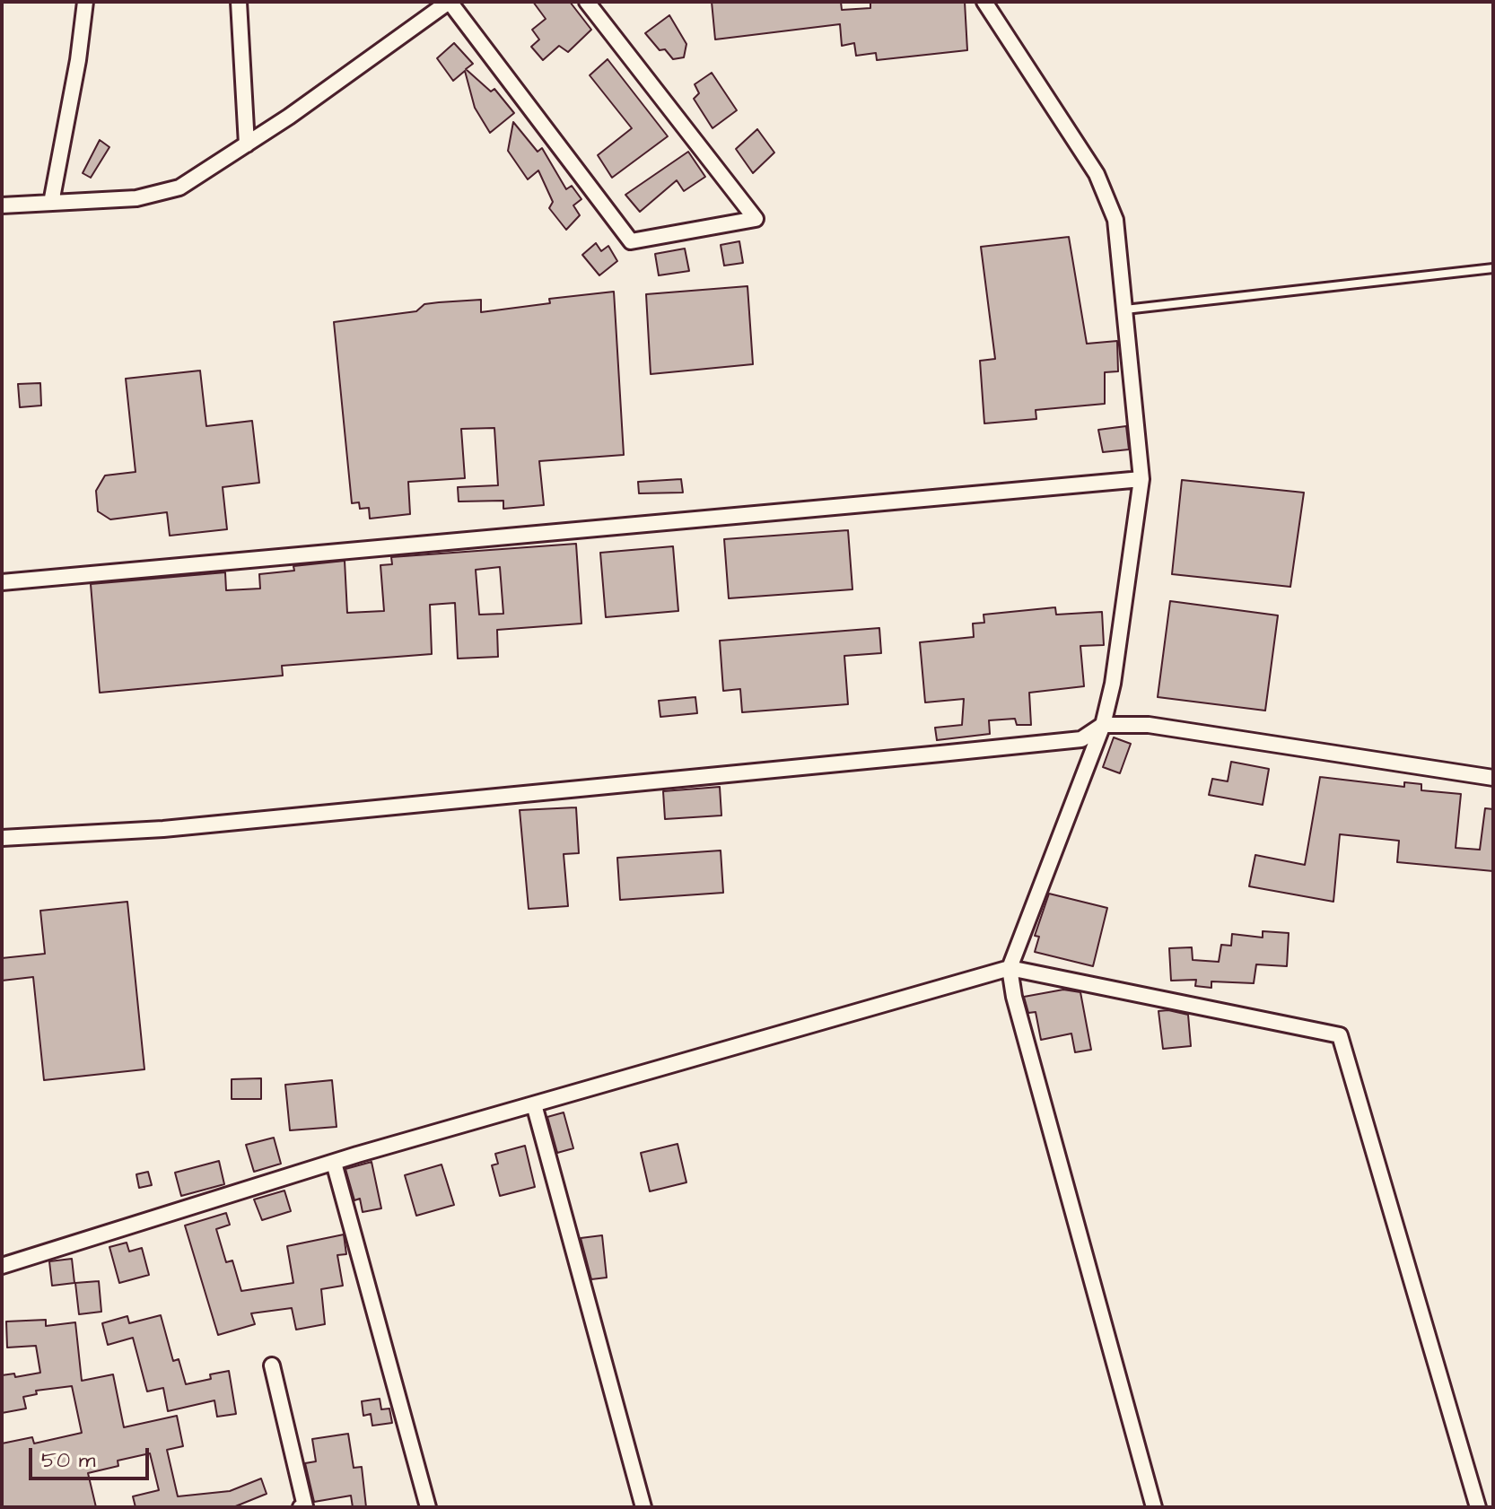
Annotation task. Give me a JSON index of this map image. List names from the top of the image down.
{
  "scale_bar": "50 m"
}
